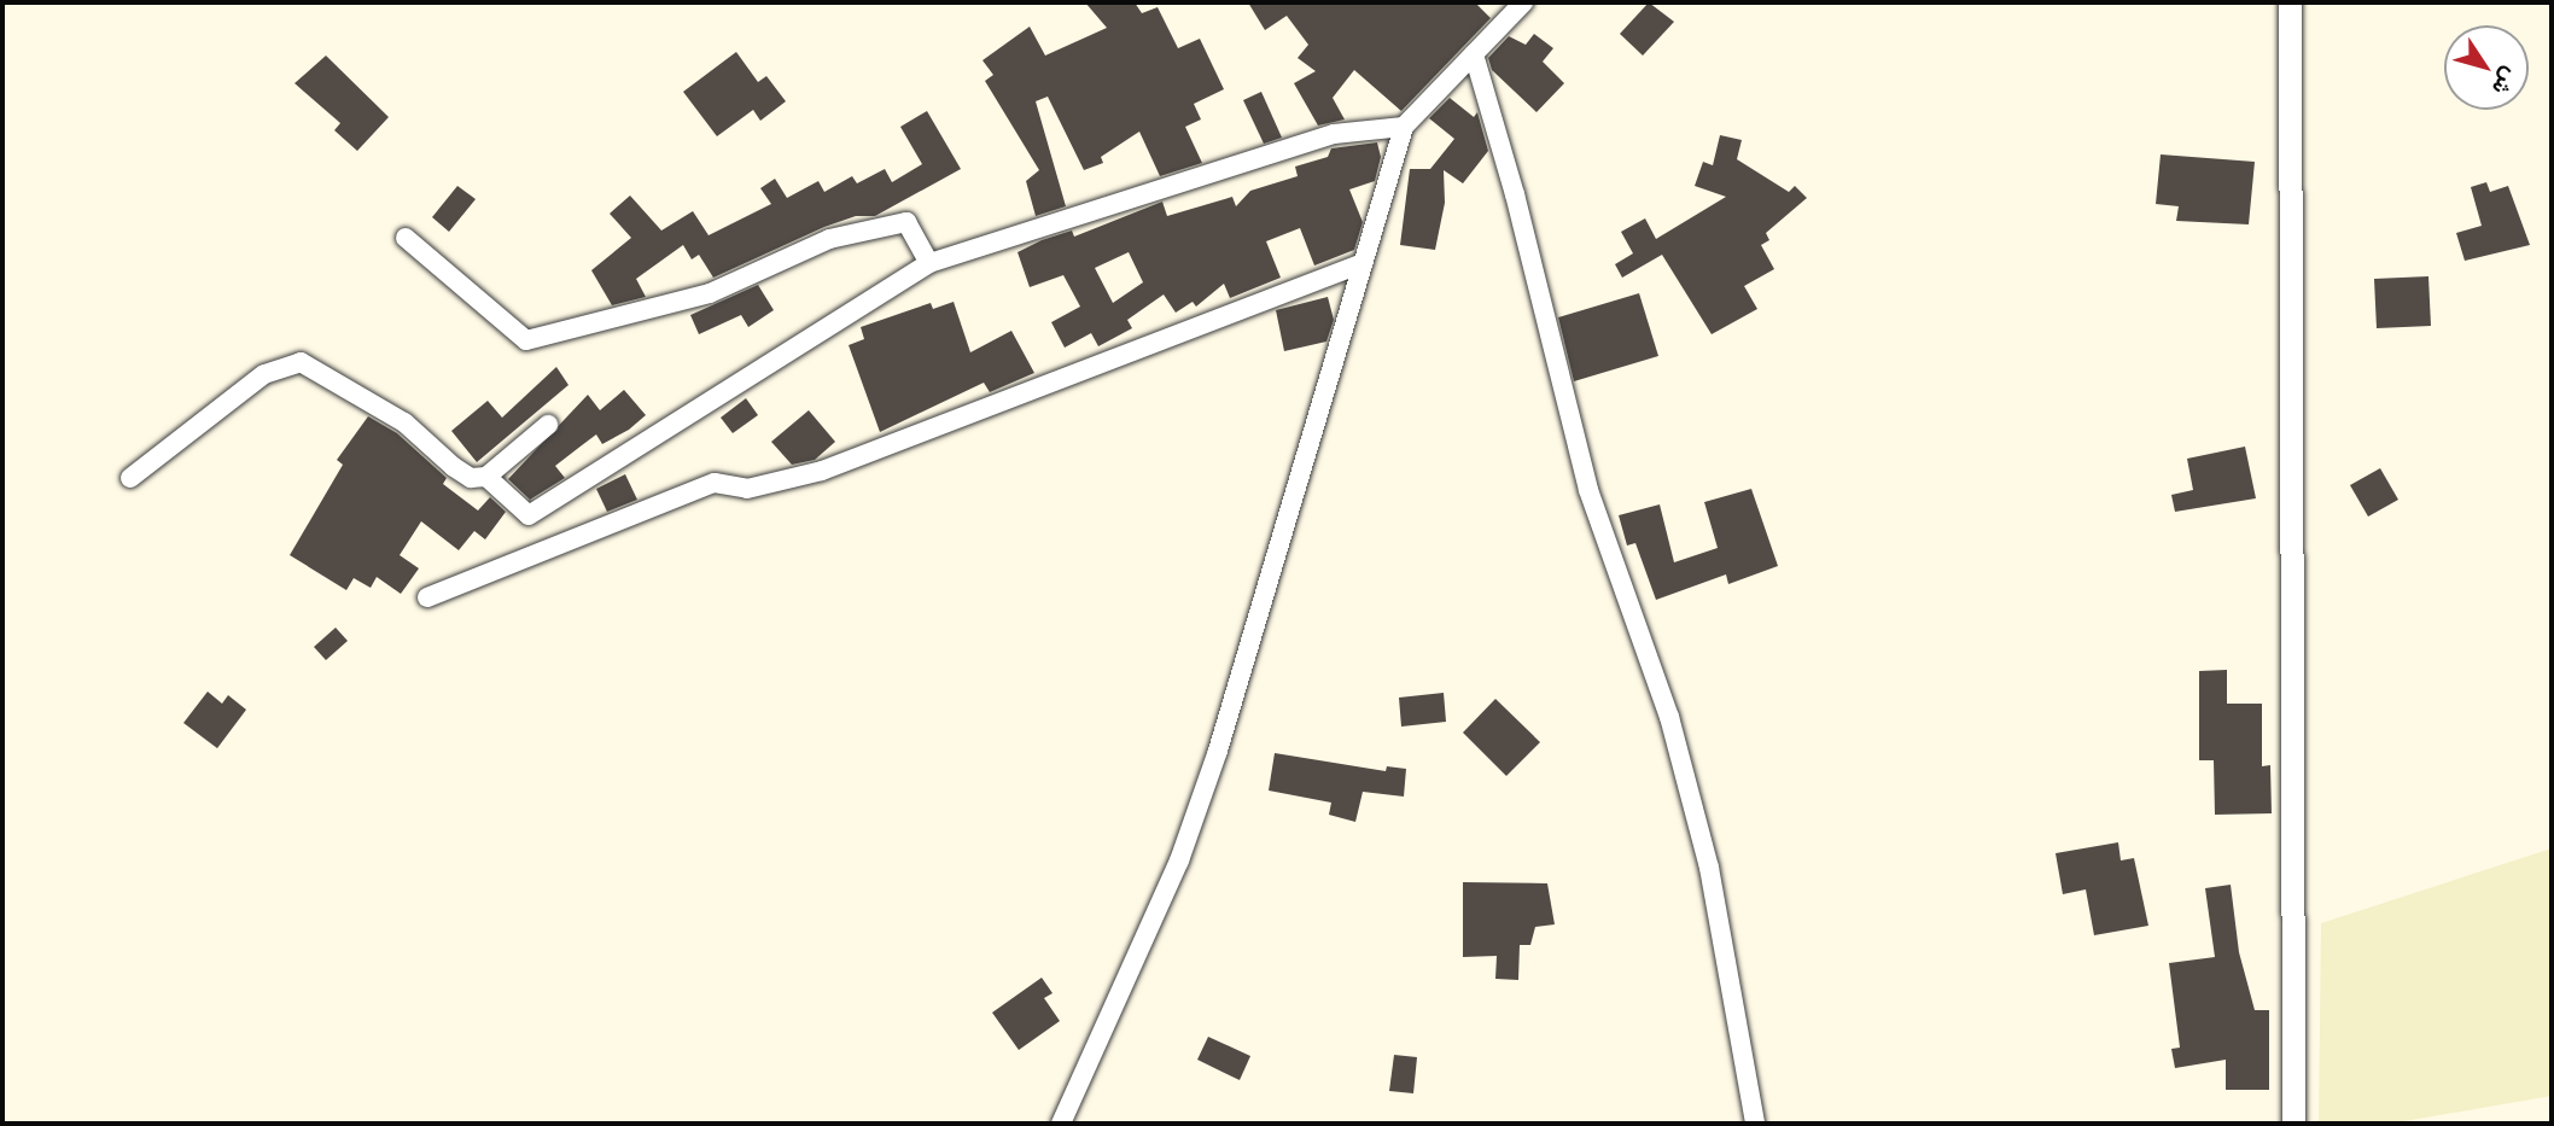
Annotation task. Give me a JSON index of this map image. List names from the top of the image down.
{
  "north": "bottom right"
}
